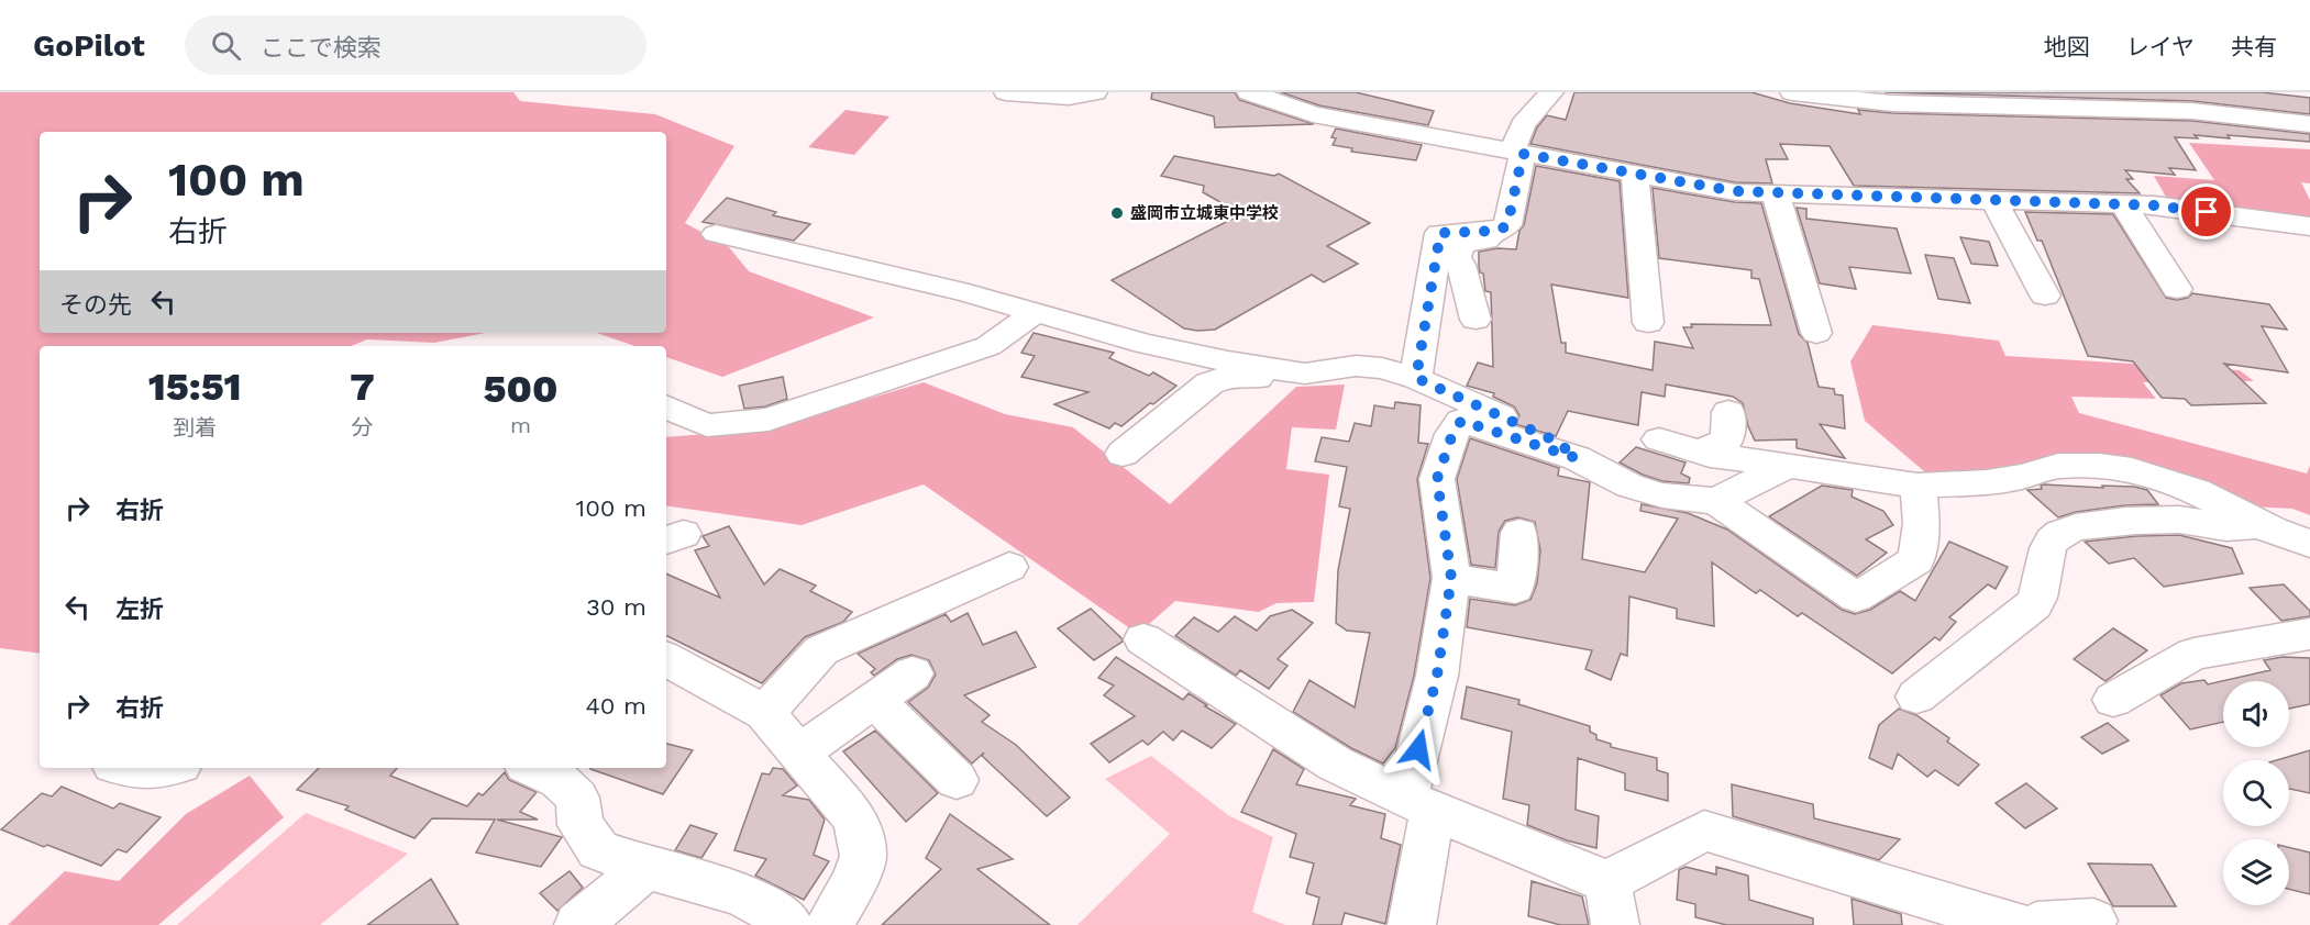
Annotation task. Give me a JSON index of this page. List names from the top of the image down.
{
  "places": ["盛岡市立城東中学校"],
  "page": {
    "header": "GoPilot",
    "search": "ここで検索",
    "nav": ["地図", "レイヤ", "共有"],
    "turn": ["100 m", "右折"],
    "then": "その先",
    "eta": [
      "15:51",
      "到着",
      "7",
      "分",
      "500",
      "m"
    ],
    "list": [
      {
        "name": "右折",
        "value": "100 m"
      },
      {
        "name": "左折",
        "value": "30 m"
      },
      {
        "name": "右折",
        "value": "40 m"
      }
    ]
  }
}
